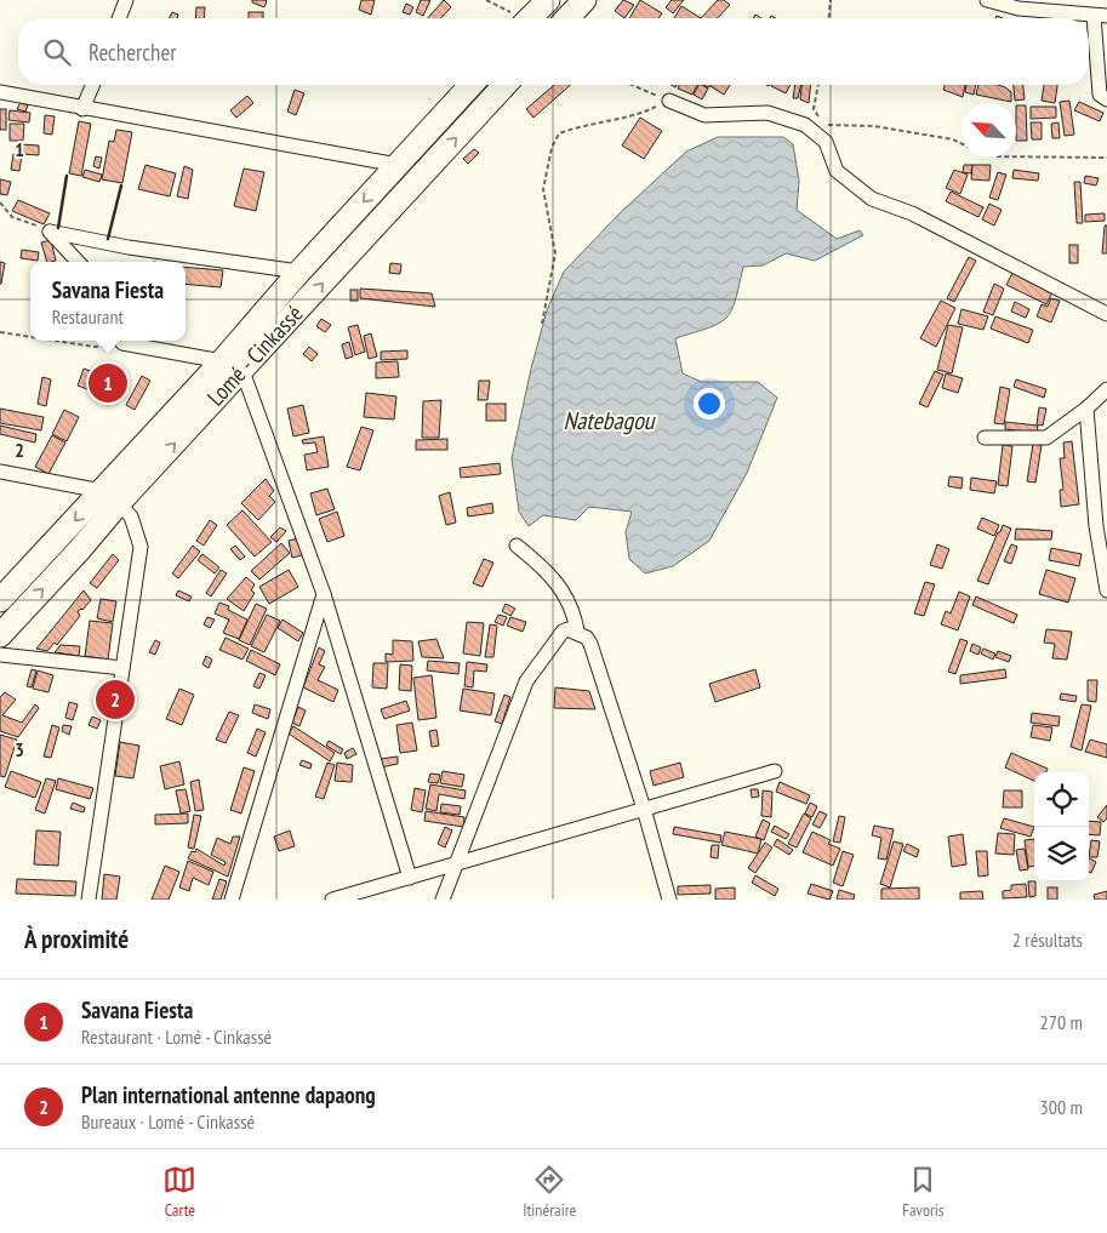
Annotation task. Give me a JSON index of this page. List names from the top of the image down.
{
  "streets": {
    "highway": ["Lomé - Cinkassé"]
  },
  "water": ["Natebagou"],
  "north": "top left",
  "page": {
    "search": "Rechercher",
    "popup": ["Savana Fiesta", "Restaurant"],
    "pins": ["1", "2"],
    "heading": ["À proximité", "2 résultats"],
    "list": [
      {
        "mark": "1",
        "name": "Savana Fiesta",
        "note": "Restaurant · Lomé - Cinkassé",
        "value": "270 m"
      },
      {
        "mark": "2",
        "name": "Plan international antenne dapaong",
        "note": "Bureaux · Lomé - Cinkassé",
        "value": "300 m"
      }
    ],
    "nav": ["Carte", "Itinéraire", "Favoris"]
  },
  "grid": {
    "rows": ["1", "2", "3"]
  }
}
